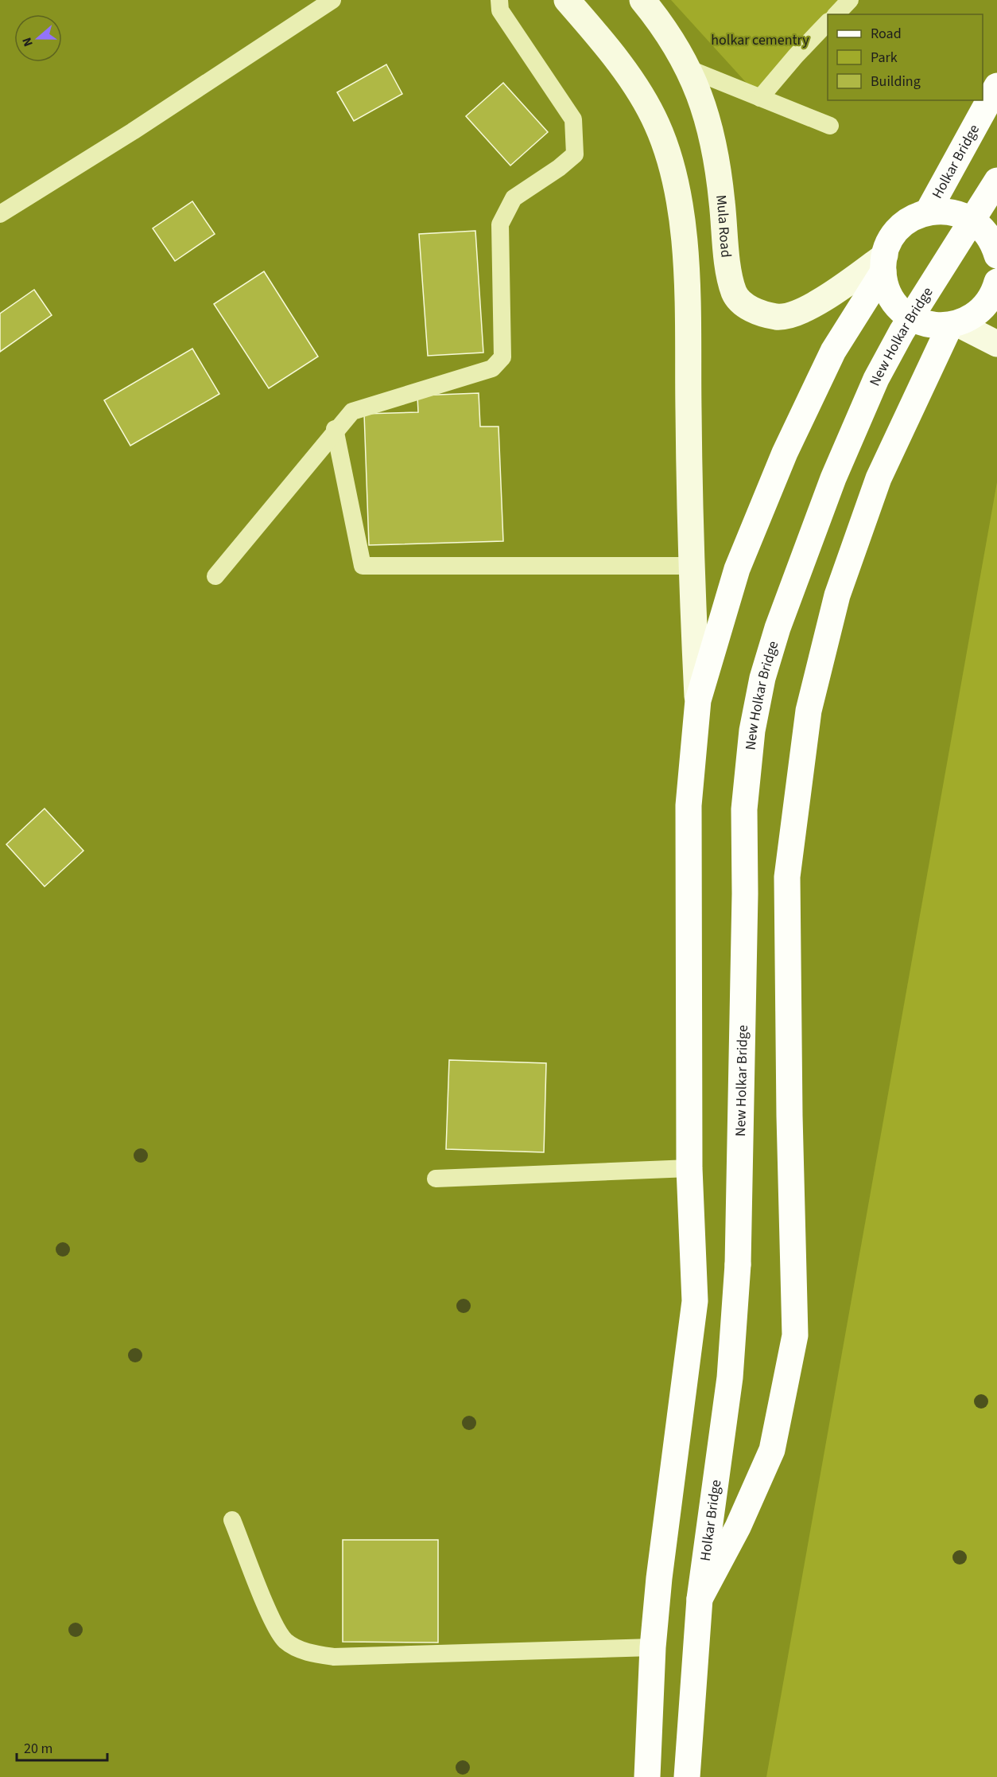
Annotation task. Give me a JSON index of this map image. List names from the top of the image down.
{
  "streets": {
    "main road": ["Holkar Bridge", "New Holkar Bridge"],
    "street": ["Mula Road"]
  },
  "crossings": [
    ["Holkar Bridge", "New Holkar Bridge"]
  ],
  "parks": ["holkar cementry"],
  "legend": ["Road", "Park", "Building"],
  "scale_bar": "20 m",
  "north": "left"
}
